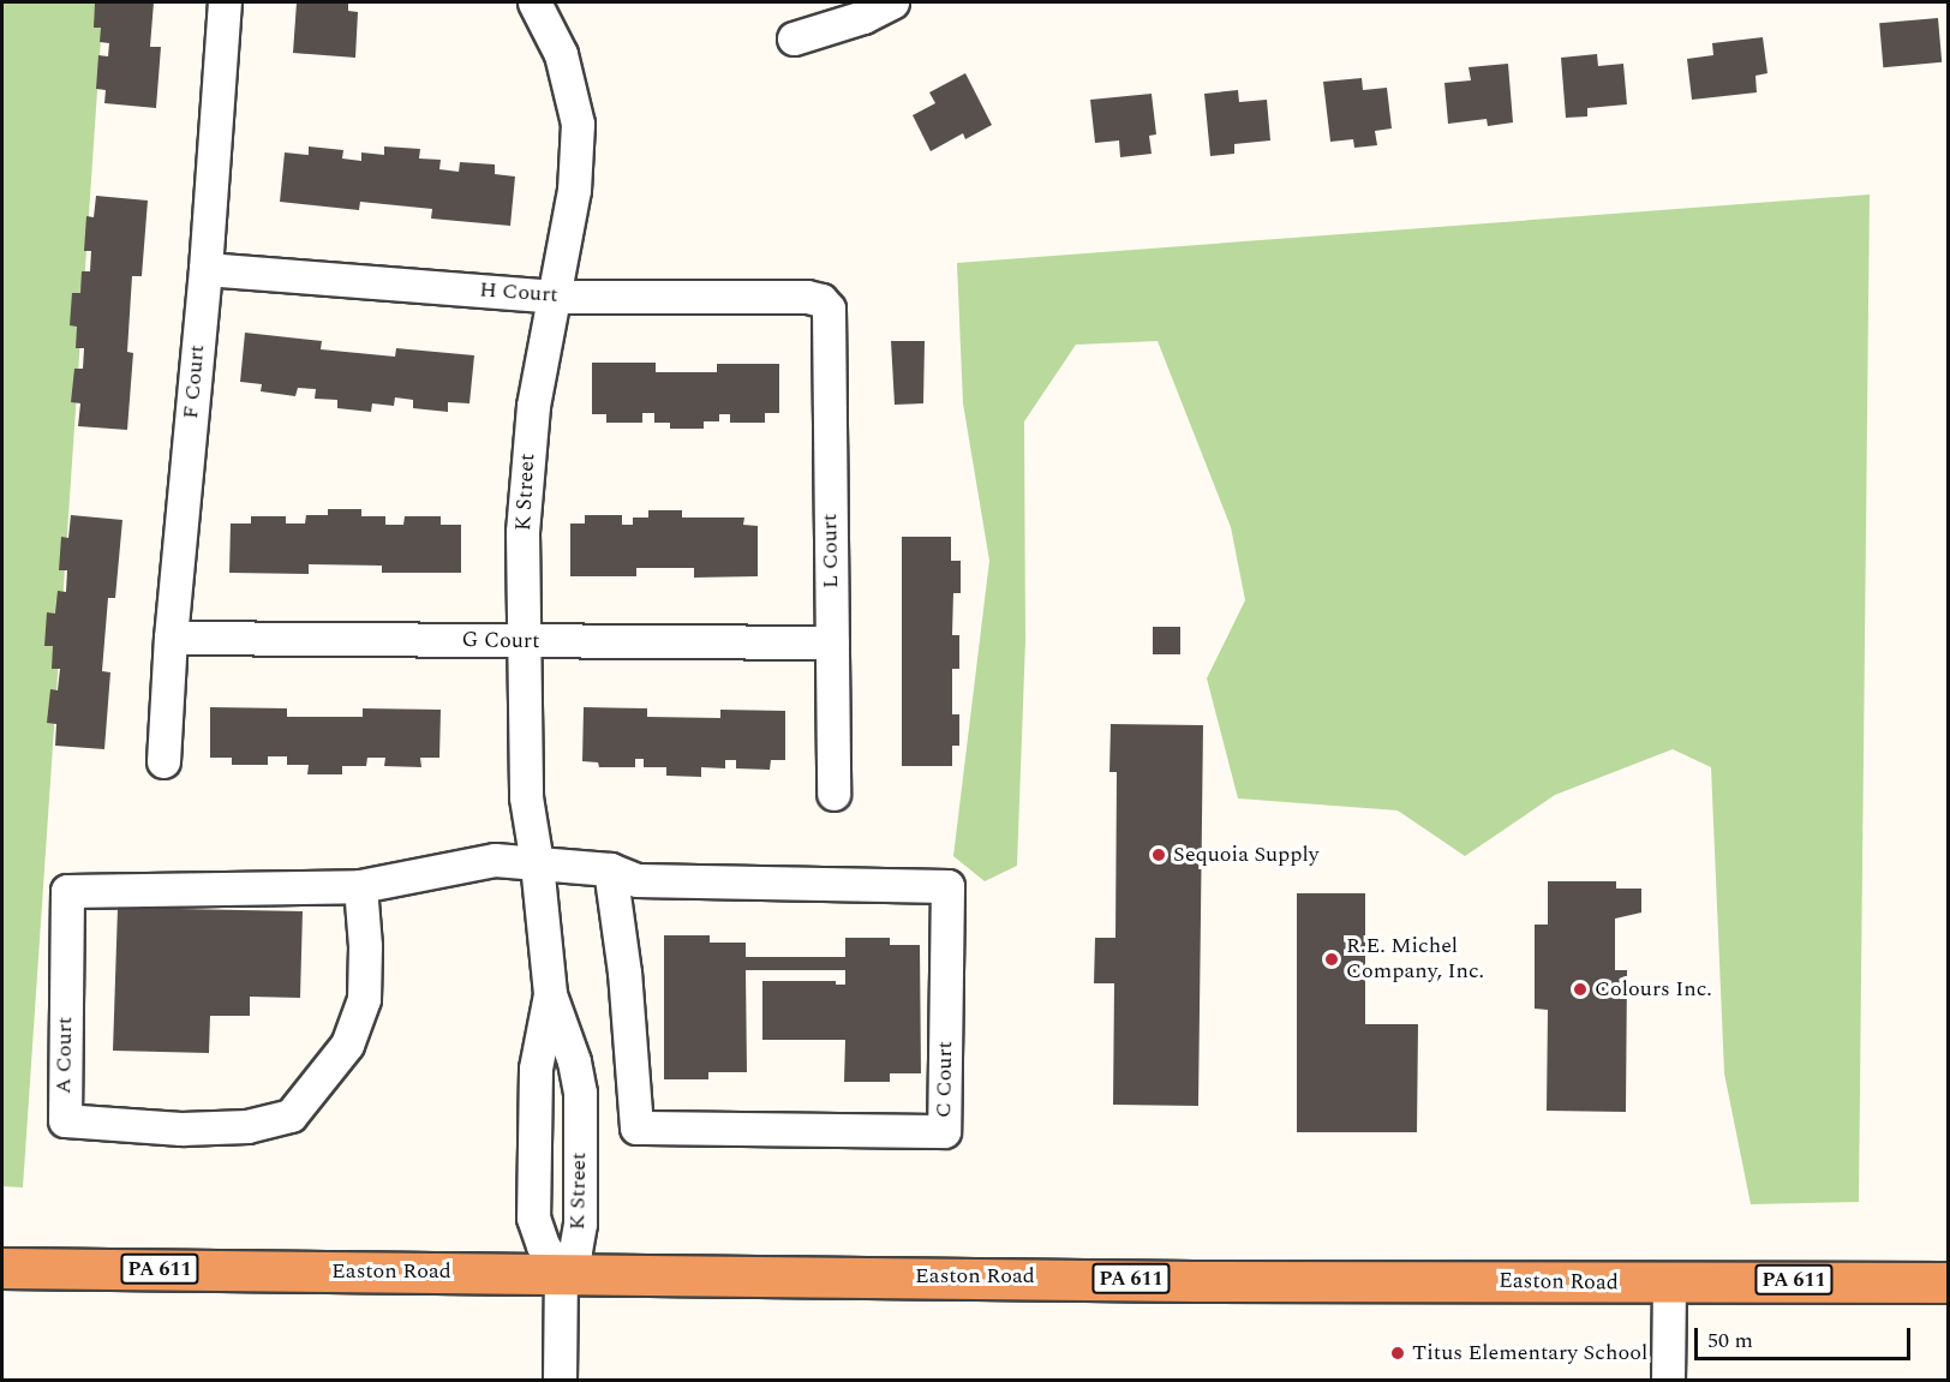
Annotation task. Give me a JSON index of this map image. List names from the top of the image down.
{
  "streets": {
    "highway": ["PA 611", "Easton Road"],
    "street": [
      "H Court",
      "F Court",
      "K Street",
      "L Court",
      "G Court",
      "A Court",
      "C Court"
    ]
  },
  "crossings": [
    ["H Court", "F Court"],
    ["H Court", "K Street"],
    ["H Court", "L Court"],
    ["F Court", "G Court"],
    ["K Street", "G Court"],
    ["K Street", "A Court"],
    ["K Street", "C Court"],
    ["K Street", "Easton Road"],
    ["L Court", "G Court"],
    ["A Court", "C Court"]
  ],
  "places": [
    "Sequoia Supply",
    "R.E. Michel Company, Inc.",
    "Colours Inc.",
    "Titus Elementary School"
  ],
  "scale_bar": "50 m"
}
